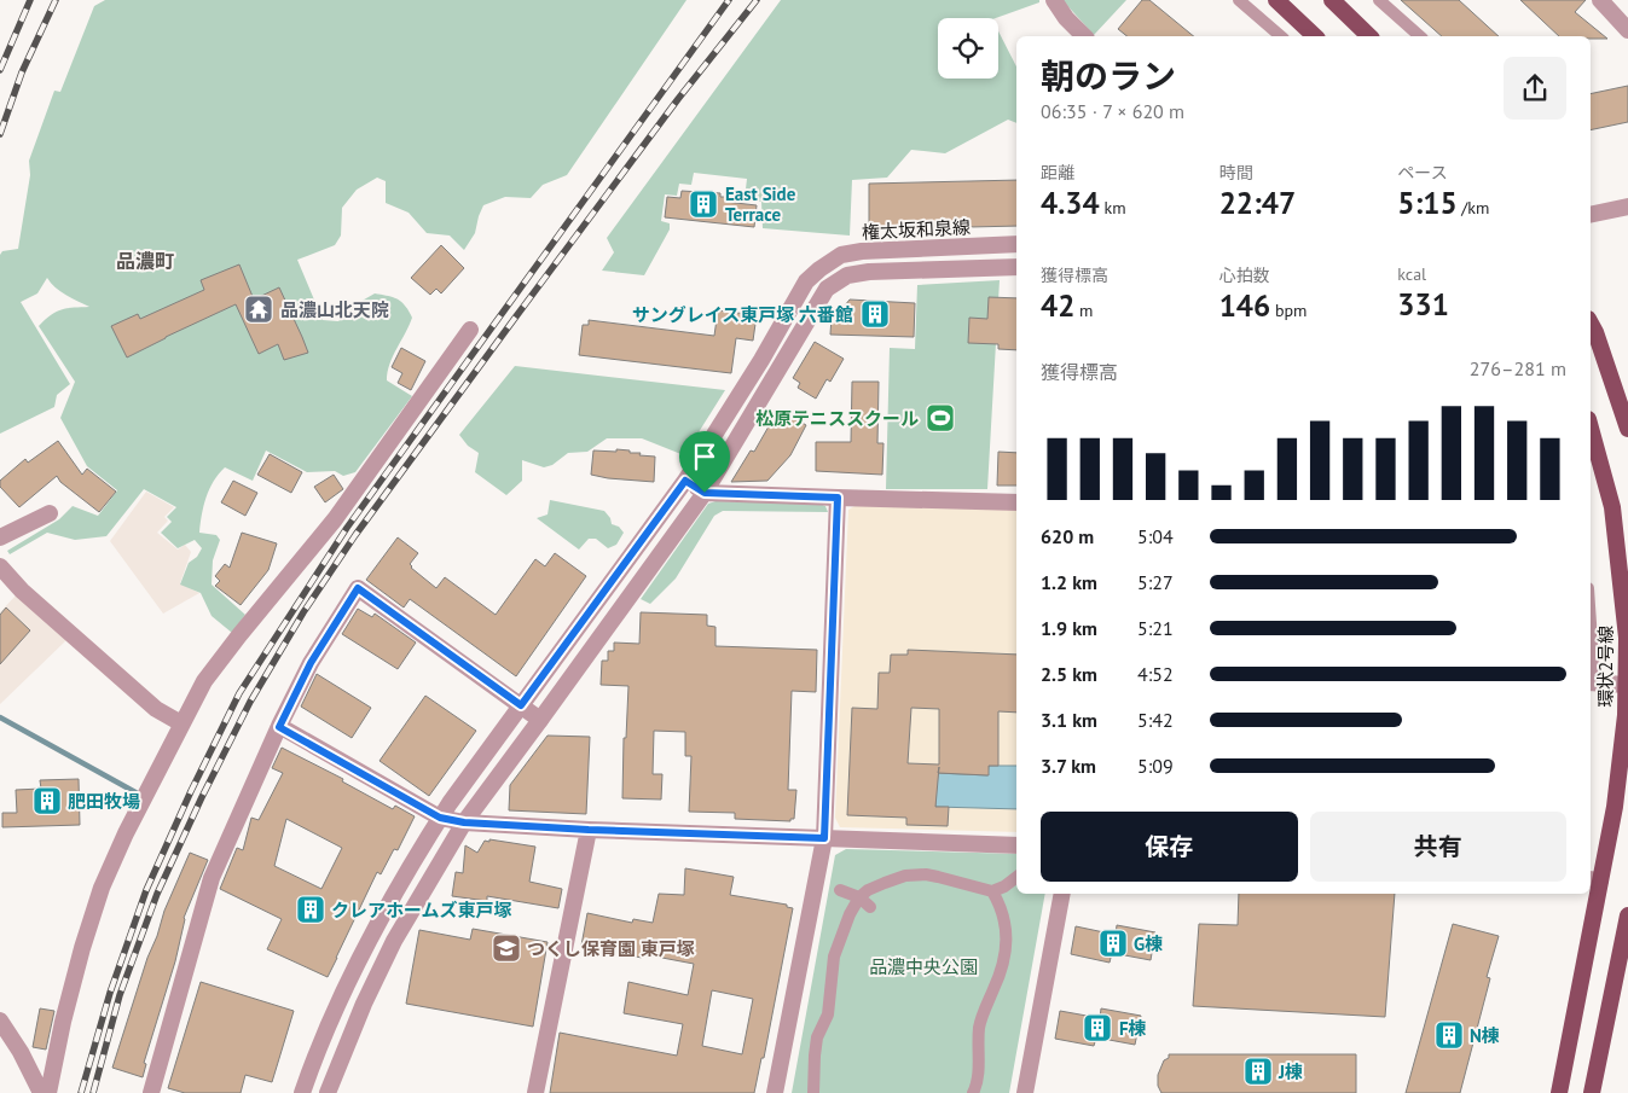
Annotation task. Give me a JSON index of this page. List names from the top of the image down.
{
  "streets": {
    "main road": ["環状2号線"],
    "street": ["権太坂和泉線"]
  },
  "districts": ["品濃町"],
  "parks": ["品濃中央公園"],
  "places": {
    "building": [
      "East Side Terrace",
      "サングレイス東戸塚 六番館",
      "肥田牧場",
      "クレアホームズ東戸塚",
      "G棟",
      "F棟",
      "N棟",
      "J棟"
    ],
    "temple": ["品濃山北天院"],
    "sports": ["松原テニススクール"],
    "school or university": ["つくし保育園 東戸塚"]
  },
  "page": {
    "heading": ["朝のラン", "06:35 · 7 × 620 m"],
    "stats": [
      ["距離", "4.34 km"],
      ["時間", "22:47"],
      ["ペース", "5:15 /km"],
      ["獲得標高", "42 m"],
      ["心拍数", "146 bpm"],
      ["kcal", "331"]
    ],
    "chart": ["獲得標高", "276–281 m"],
    "list": [
      {
        "name": "620 m",
        "note": "5:04"
      },
      {
        "name": "1.2 km",
        "note": "5:27"
      },
      {
        "name": "1.9 km",
        "note": "5:21"
      },
      {
        "name": "2.5 km",
        "note": "4:52"
      },
      {
        "name": "3.1 km",
        "note": "5:42"
      },
      {
        "name": "3.7 km",
        "note": "5:09"
      }
    ],
    "buttons": ["保存", "共有"]
  }
}
